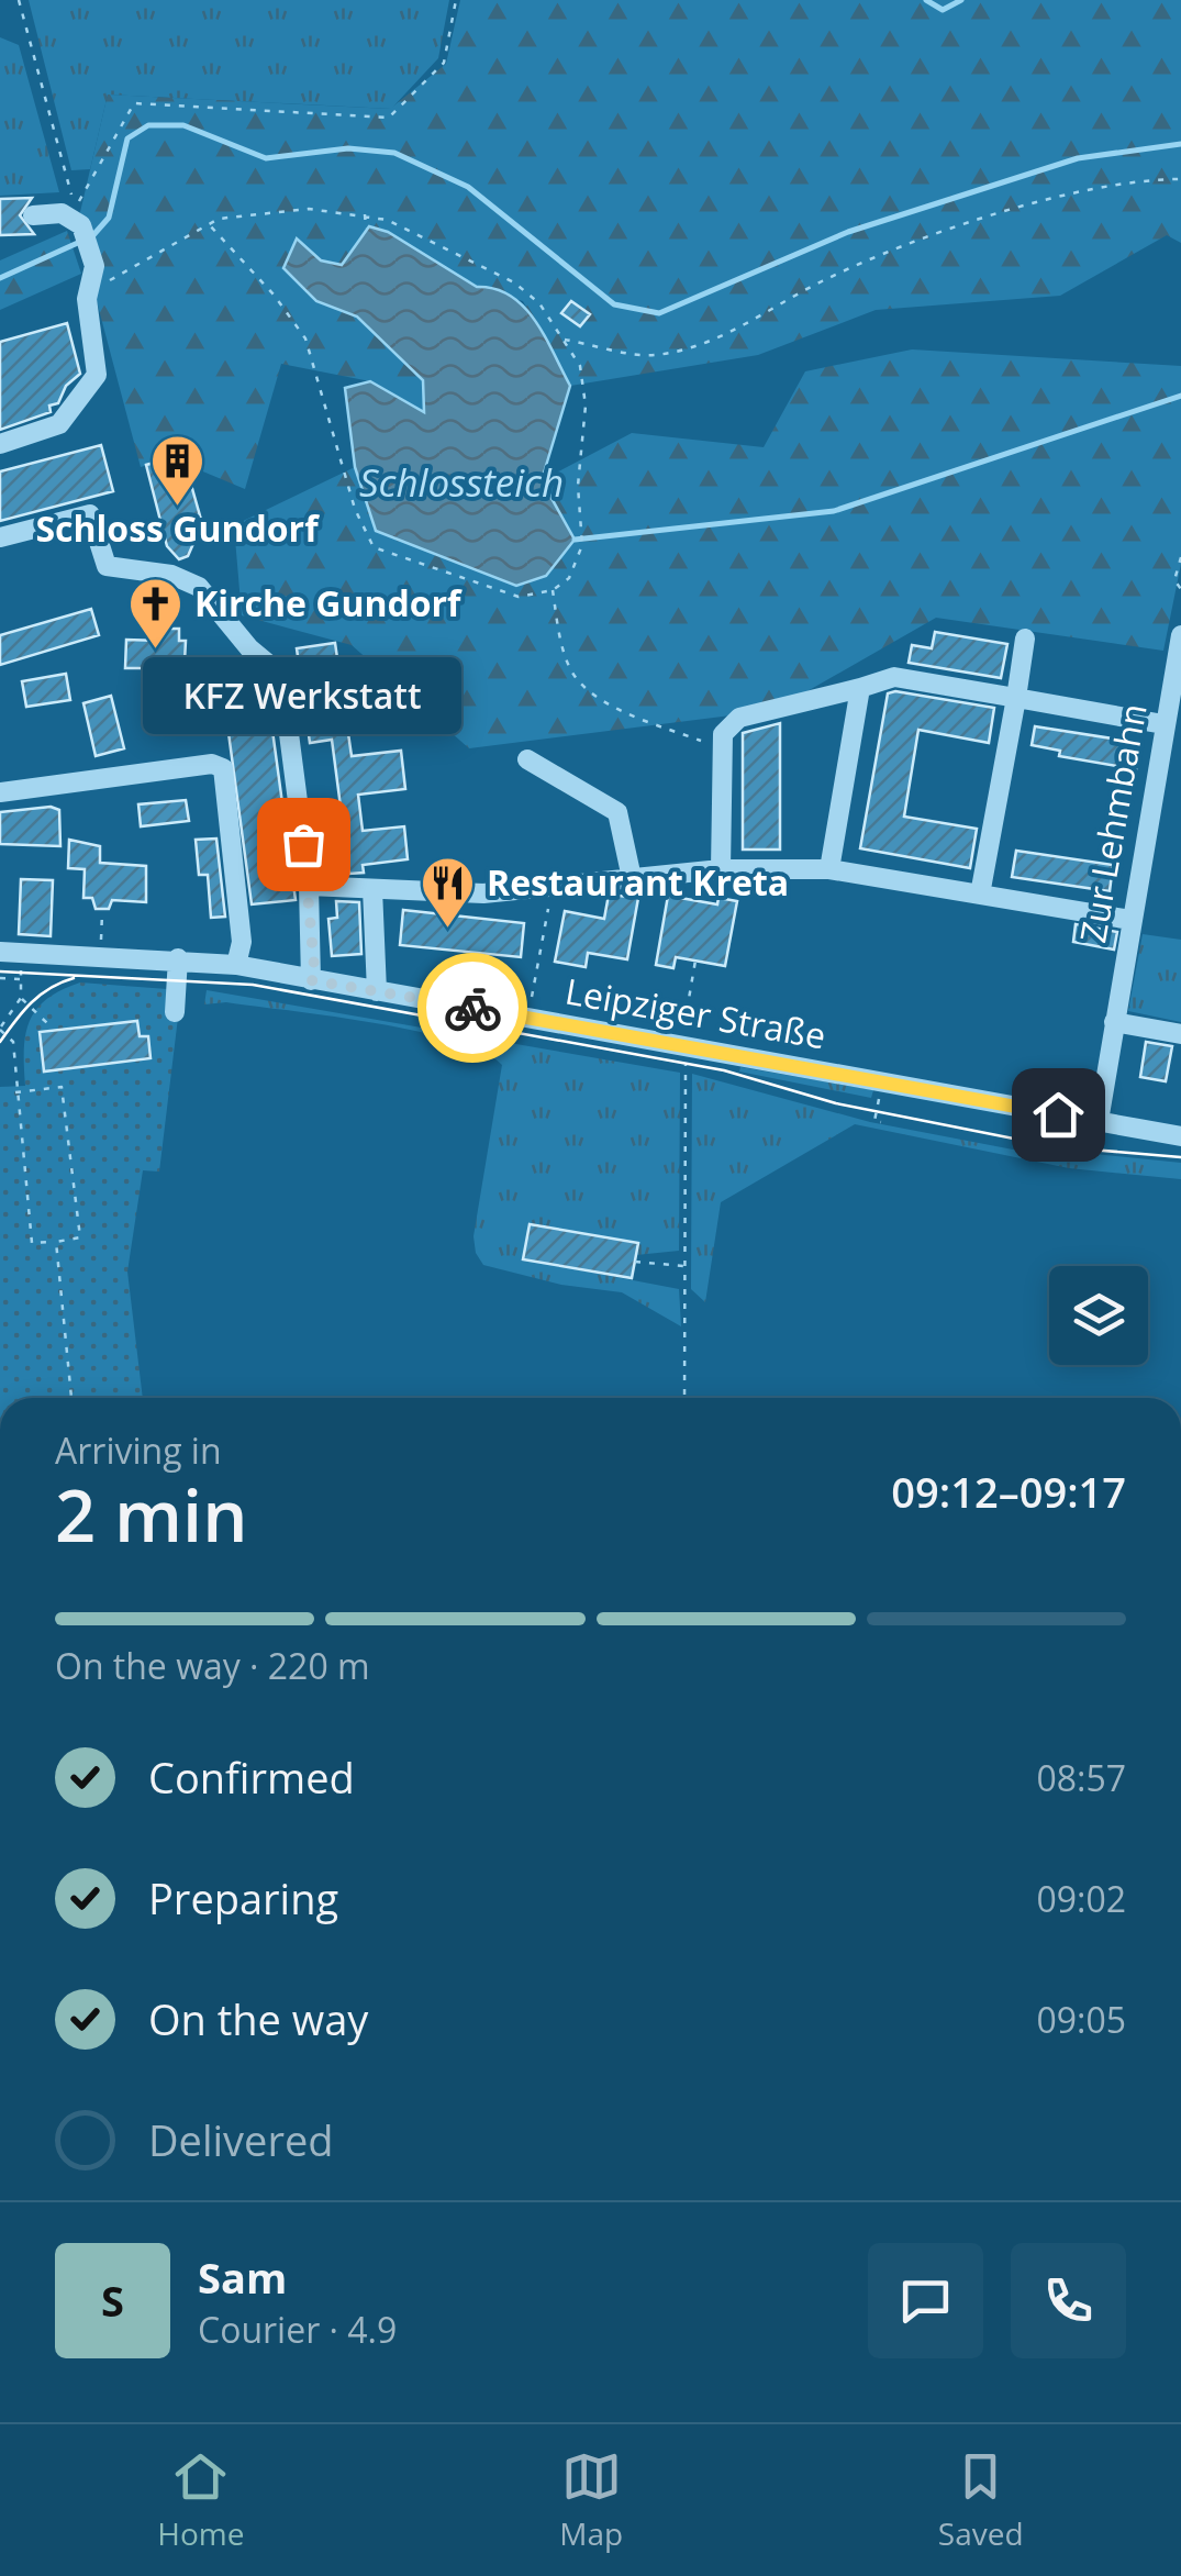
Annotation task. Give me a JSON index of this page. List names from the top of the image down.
{
  "streets": {
    "street": ["Zur Lehmbahn", "Leipziger Straße"]
  },
  "crossings": [
    ["Zur Lehmbahn", "Leipziger Straße"]
  ],
  "water": ["Schlossteich"],
  "places": {
    "building": ["Schloss Gundorf"],
    "church": ["Kirche Gundorf"],
    "other": ["KFZ Werkstatt"],
    "restaurant": ["Restaurant Kreta"]
  },
  "page": {
    "bubble": "KFZ Werkstatt",
    "heading": ["2 min", "Arriving in", "09:12–09:17"],
    "panel": ["Sam", "Courier · 4.9"],
    "bar": "On the way · 220 m",
    "list": [
      ["Confirmed", "08:57"],
      ["Preparing", "09:02"],
      ["On the way", "09:05"],
      "Delivered"
    ],
    "round": "S",
    "tabs": ["Home", "Map", "Saved"]
  }
}
